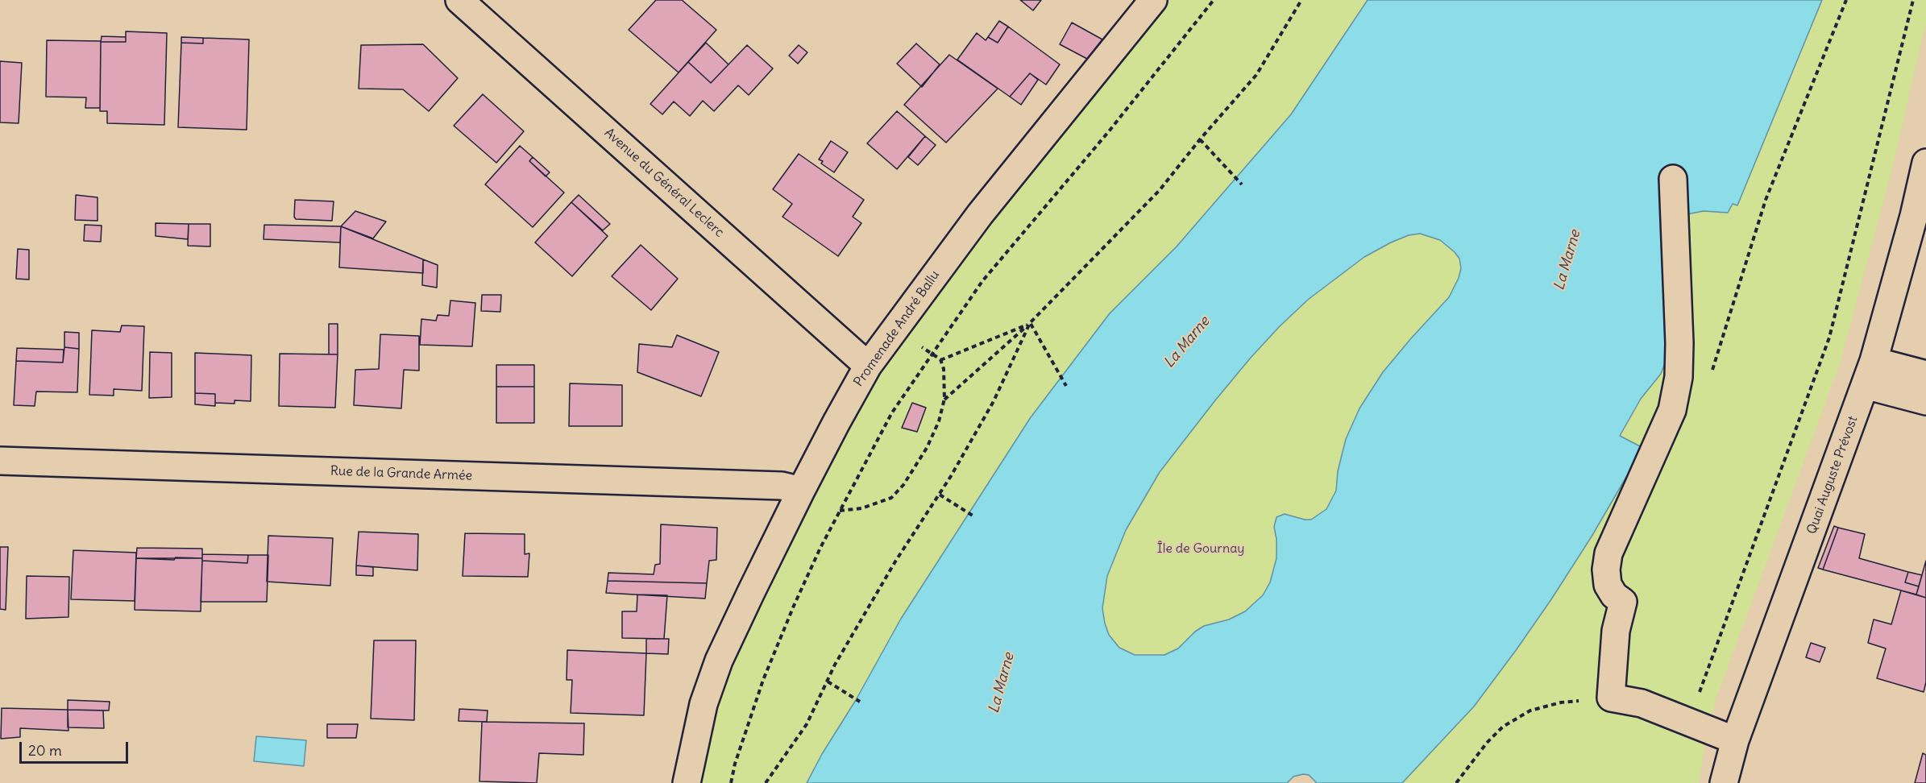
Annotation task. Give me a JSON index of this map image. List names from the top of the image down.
{
  "streets": {
    "street": [
      "Avenue du Général Leclerc",
      "Promenade André Ballu",
      "Rue de la Grande Armée",
      "Quai Auguste Prévost"
    ]
  },
  "crossings": [
    ["Avenue du Général Leclerc", "Promenade André Ballu"],
    ["Promenade André Ballu", "Rue de la Grande Armée"]
  ],
  "water": ["La Marne"],
  "parks": ["Île de Gournay"],
  "scale_bar": "20 m"
}
